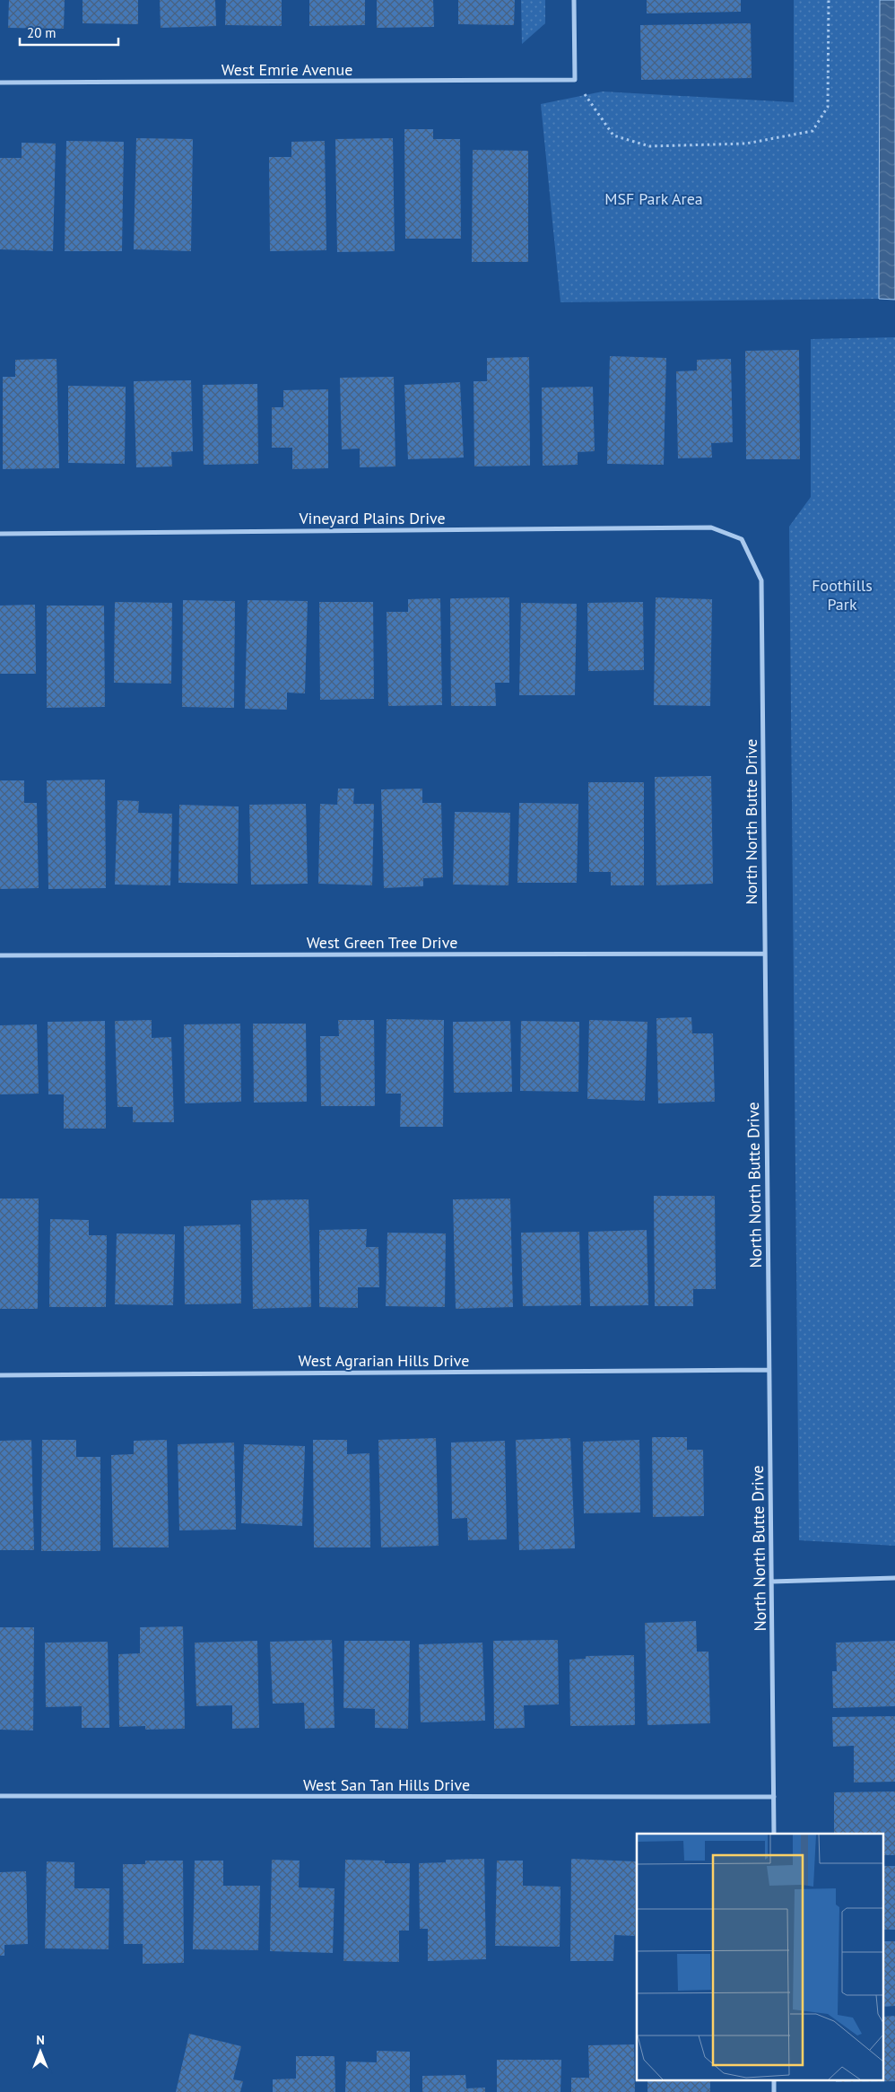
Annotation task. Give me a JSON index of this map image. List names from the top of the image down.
{
  "streets": {
    "street": [
      "West Emrie Avenue",
      "Vineyard Plains Drive",
      "North North Butte Drive",
      "West Green Tree Drive",
      "West Agrarian Hills Drive",
      "West San Tan Hills Drive"
    ]
  },
  "crossings": [
    ["Vineyard Plains Drive", "North North Butte Drive"],
    ["North North Butte Drive", "West Green Tree Drive"],
    ["North North Butte Drive", "West Agrarian Hills Drive"],
    ["North North Butte Drive", "West San Tan Hills Drive"]
  ],
  "parks": ["MSF Park Area", "Foothills Park"],
  "scale_bar": "20 m",
  "north": "top"
}
